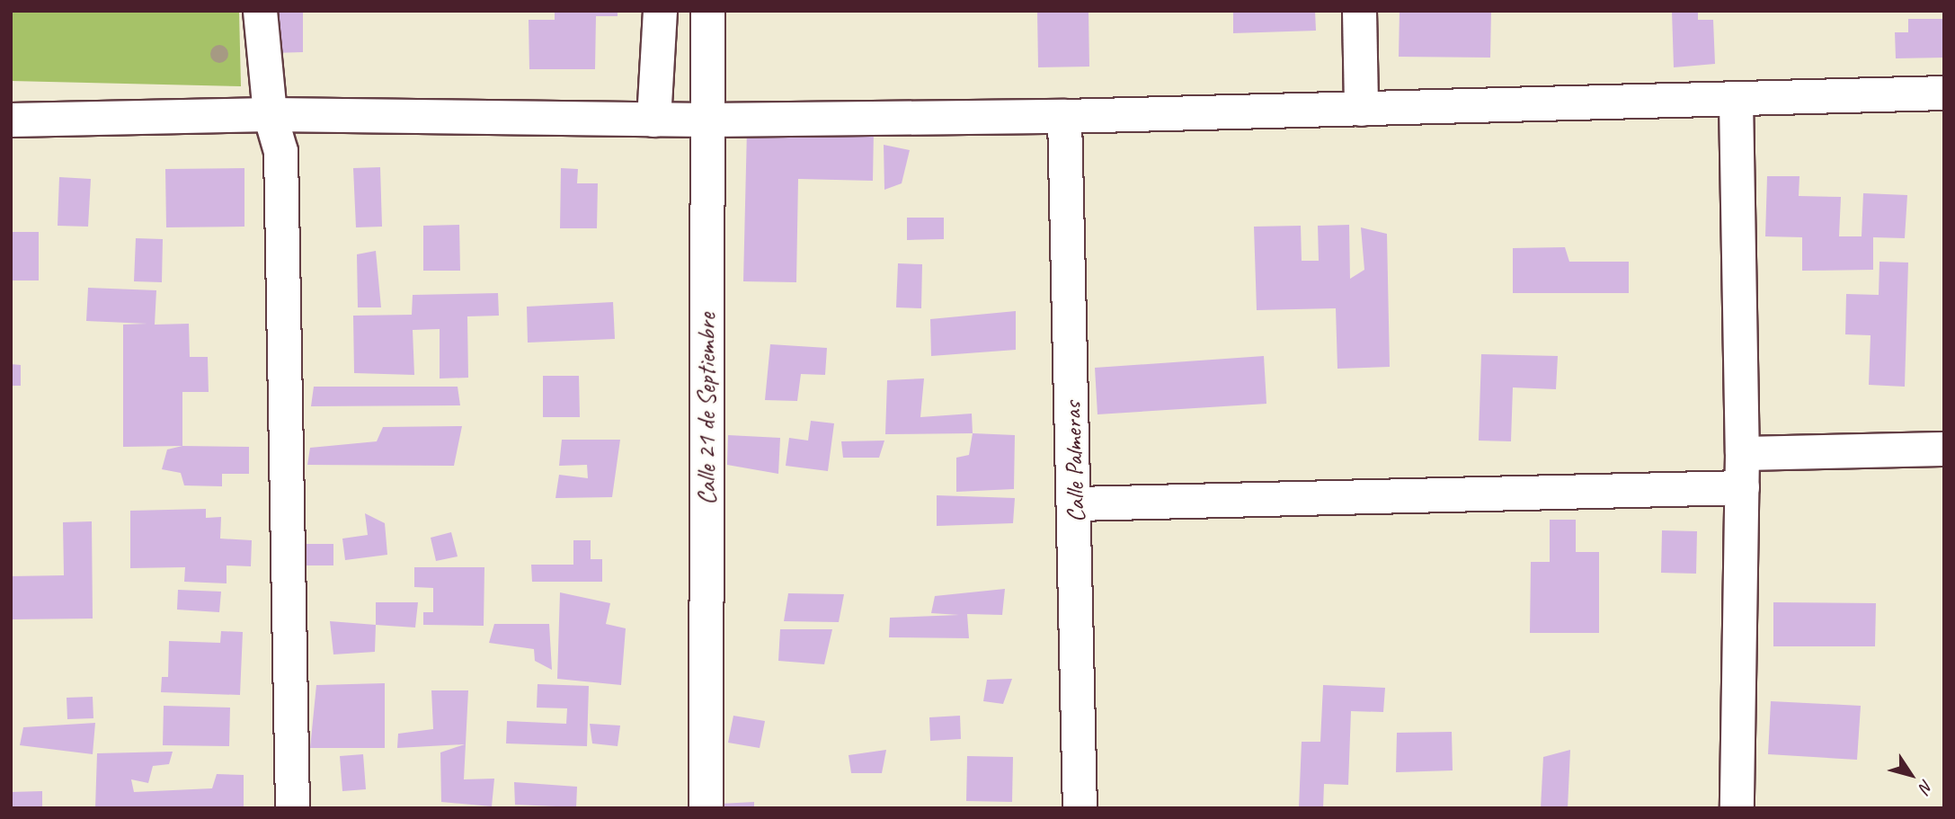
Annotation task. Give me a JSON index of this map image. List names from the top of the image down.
{
  "streets": {
    "street": ["Calle 21 de Septiembre", "Calle Palmeras"]
  },
  "north": "bottom right"
}
